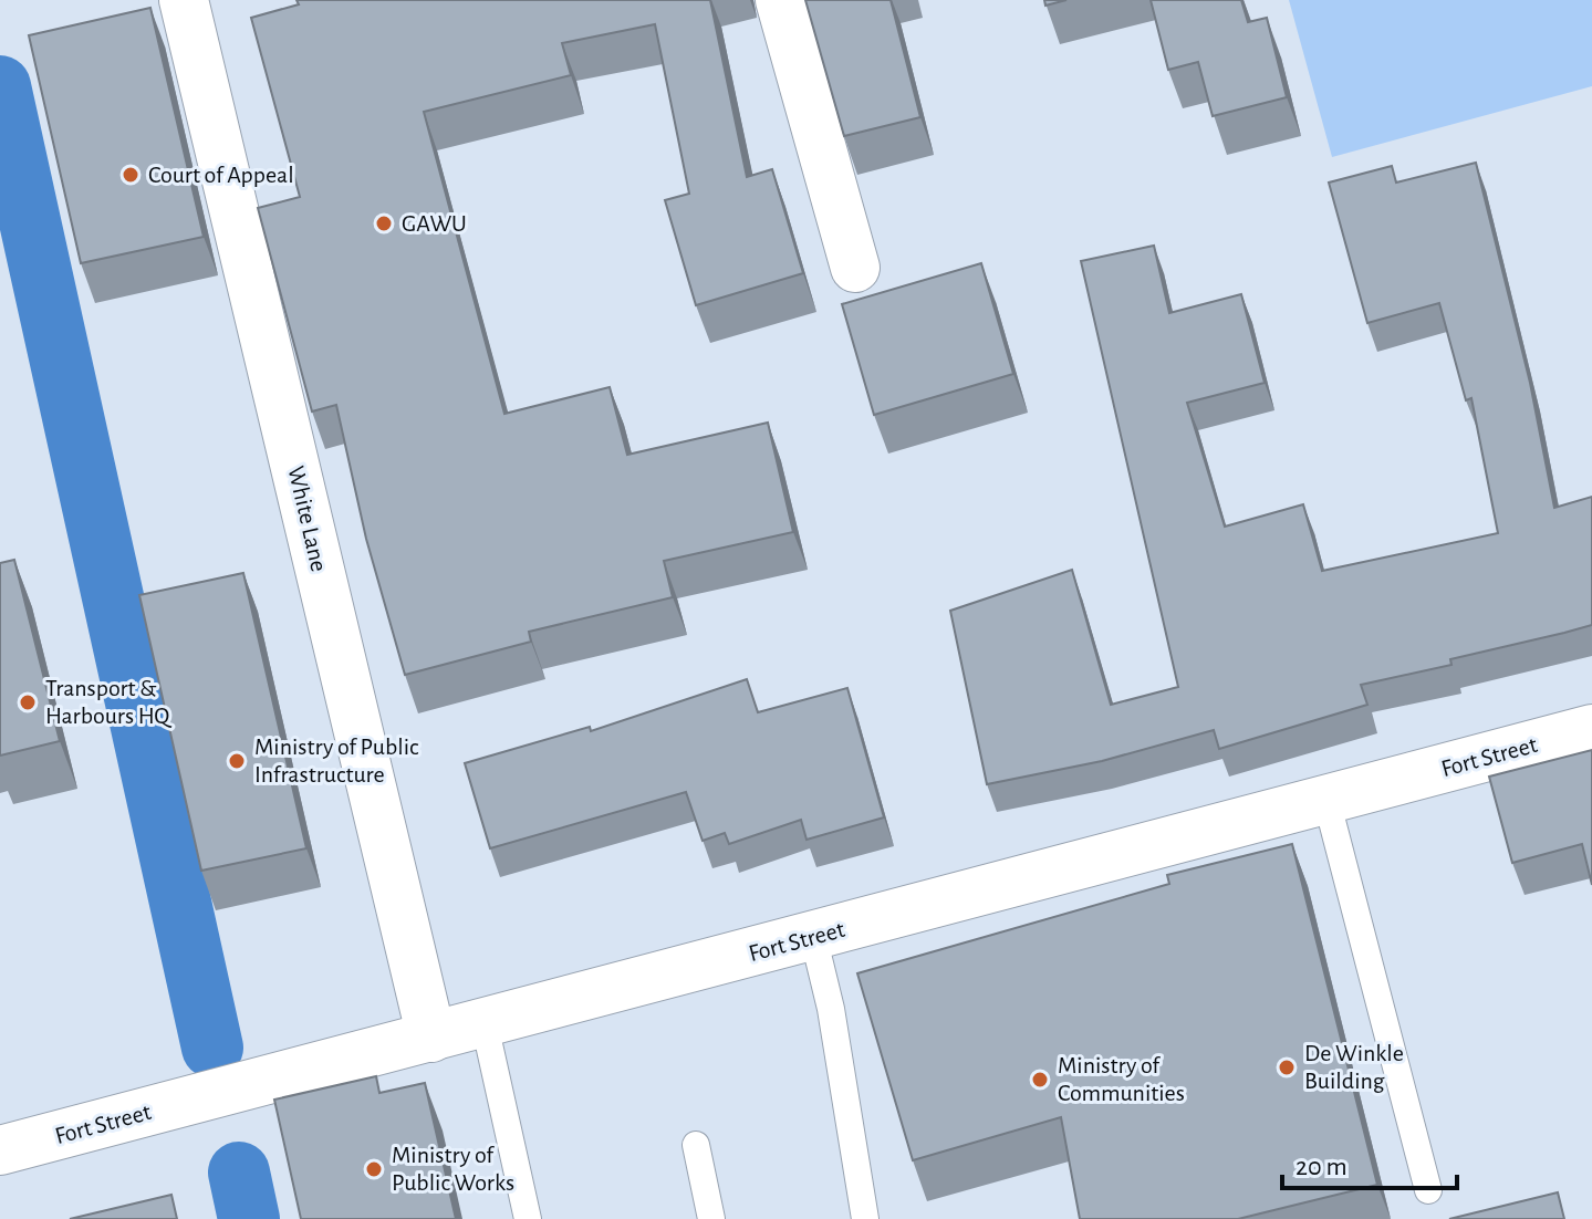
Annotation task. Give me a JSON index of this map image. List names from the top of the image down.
{
  "streets": {
    "street": ["White Lane", "Fort Street"]
  },
  "crossings": [
    ["White Lane", "Fort Street"]
  ],
  "places": [
    "Court of Appeal",
    "GAWU",
    "Transport & Harbours HQ",
    "Ministry of Public Infrastructure",
    "De Winkle Building",
    "Ministry of Communities",
    "Ministry of Public Works"
  ],
  "scale_bar": "20 m"
}
